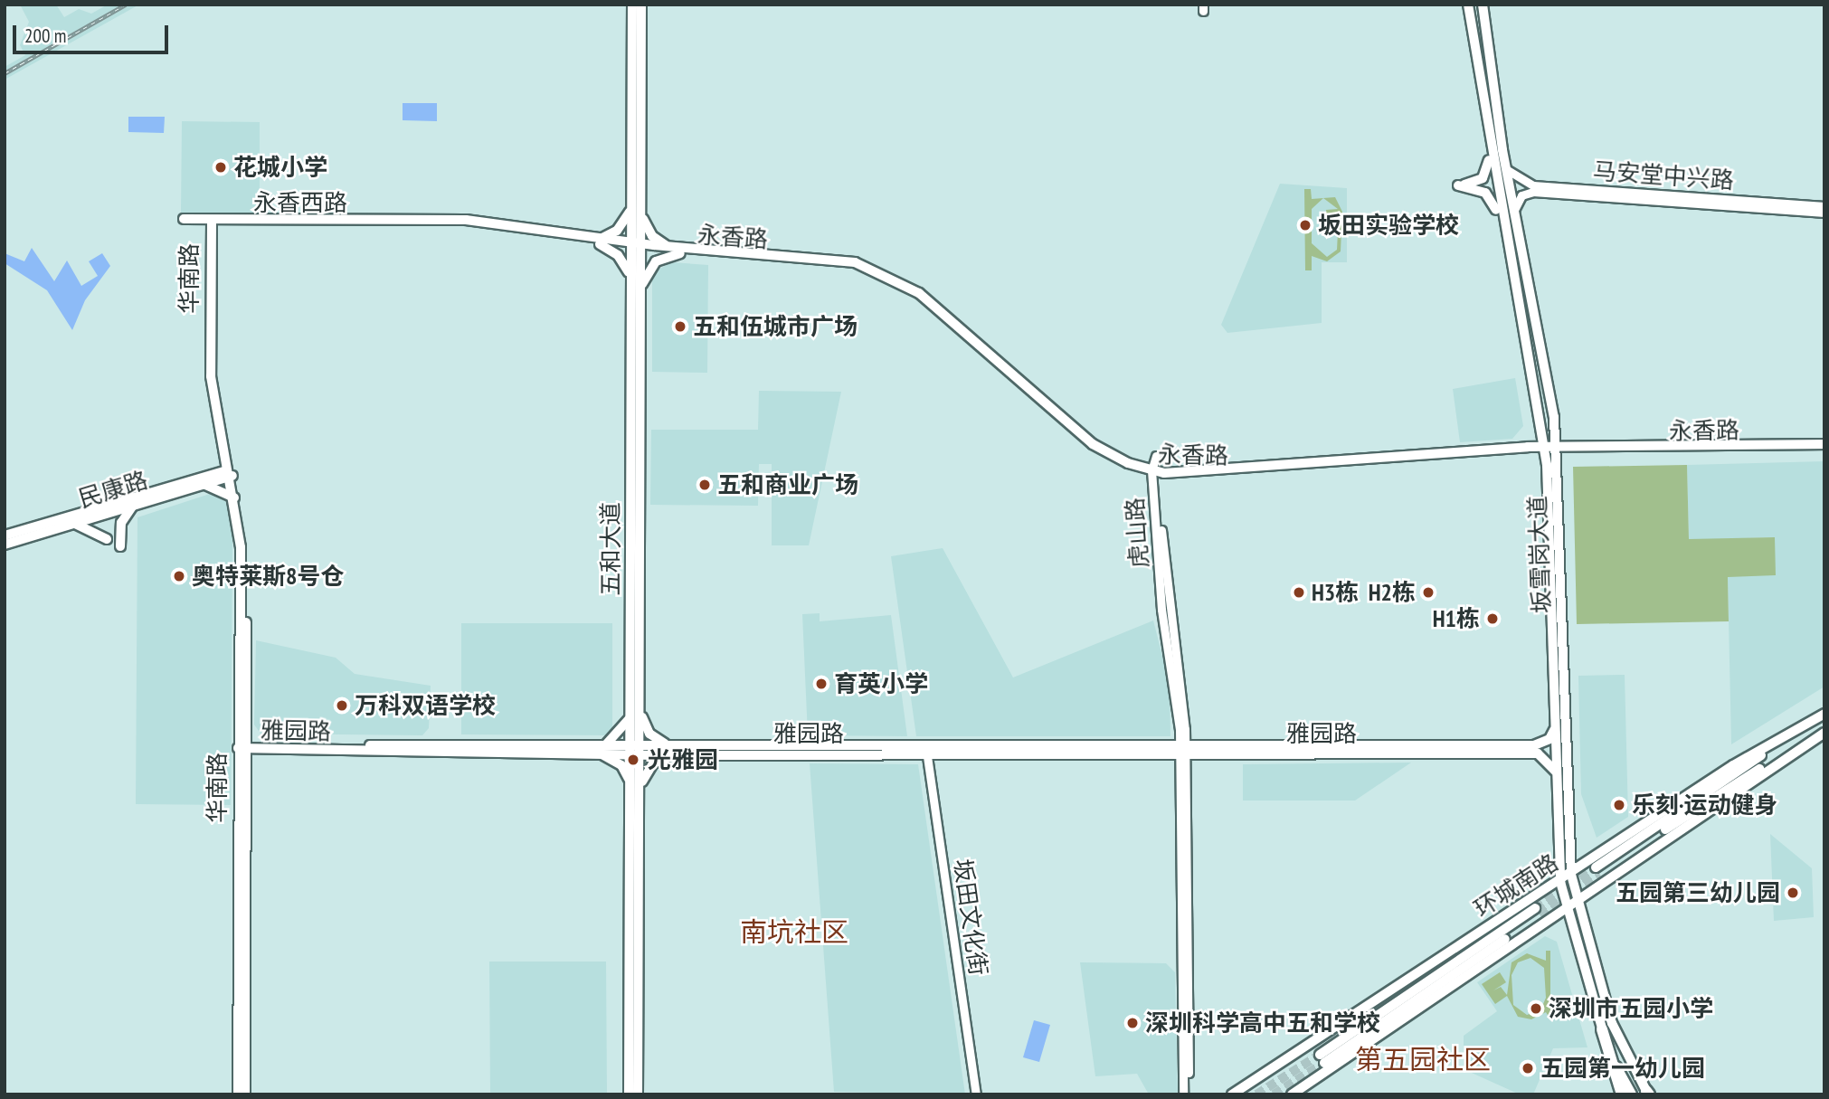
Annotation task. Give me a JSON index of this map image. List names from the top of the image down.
{
  "streets": {
    "main road": [
      "永香西路",
      "永香路",
      "华南路",
      "民康路",
      "五和大道",
      "坂雪岗大道",
      "雅园路",
      "环城南路"
    ],
    "street": ["马安堂中兴路", "虎山路", "坂田文化街"]
  },
  "crossings": [
    ["马安堂中兴路", "坂雪岗大道"],
    ["永香西路", "永香路"],
    ["永香西路", "华南路"],
    ["永香西路", "五和大道"],
    ["永香路", "虎山路"],
    ["永香路", "五和大道"],
    ["永香路", "坂雪岗大道"],
    ["华南路", "民康路"],
    ["华南路", "雅园路"],
    ["虎山路", "雅园路"],
    ["五和大道", "雅园路"],
    ["坂雪岗大道", "雅园路"],
    ["坂雪岗大道", "环城南路"],
    ["雅园路", "坂田文化街"]
  ],
  "districts": ["南坑社区", "第五园社区"],
  "places": [
    "花城小学",
    "坂田实验学校",
    "五和伍城市广场",
    "五和商业广场",
    "奥特莱斯8号仓",
    "H3栋",
    "H2栋",
    "H1栋",
    "育英小学",
    "万科双语学校",
    "光雅园",
    "乐刻·运动健身",
    "五园第三幼儿园",
    "深圳市五园小学",
    "深圳科学高中五和学校",
    "五园第一幼儿园"
  ],
  "scale_bar": "200 m"
}
